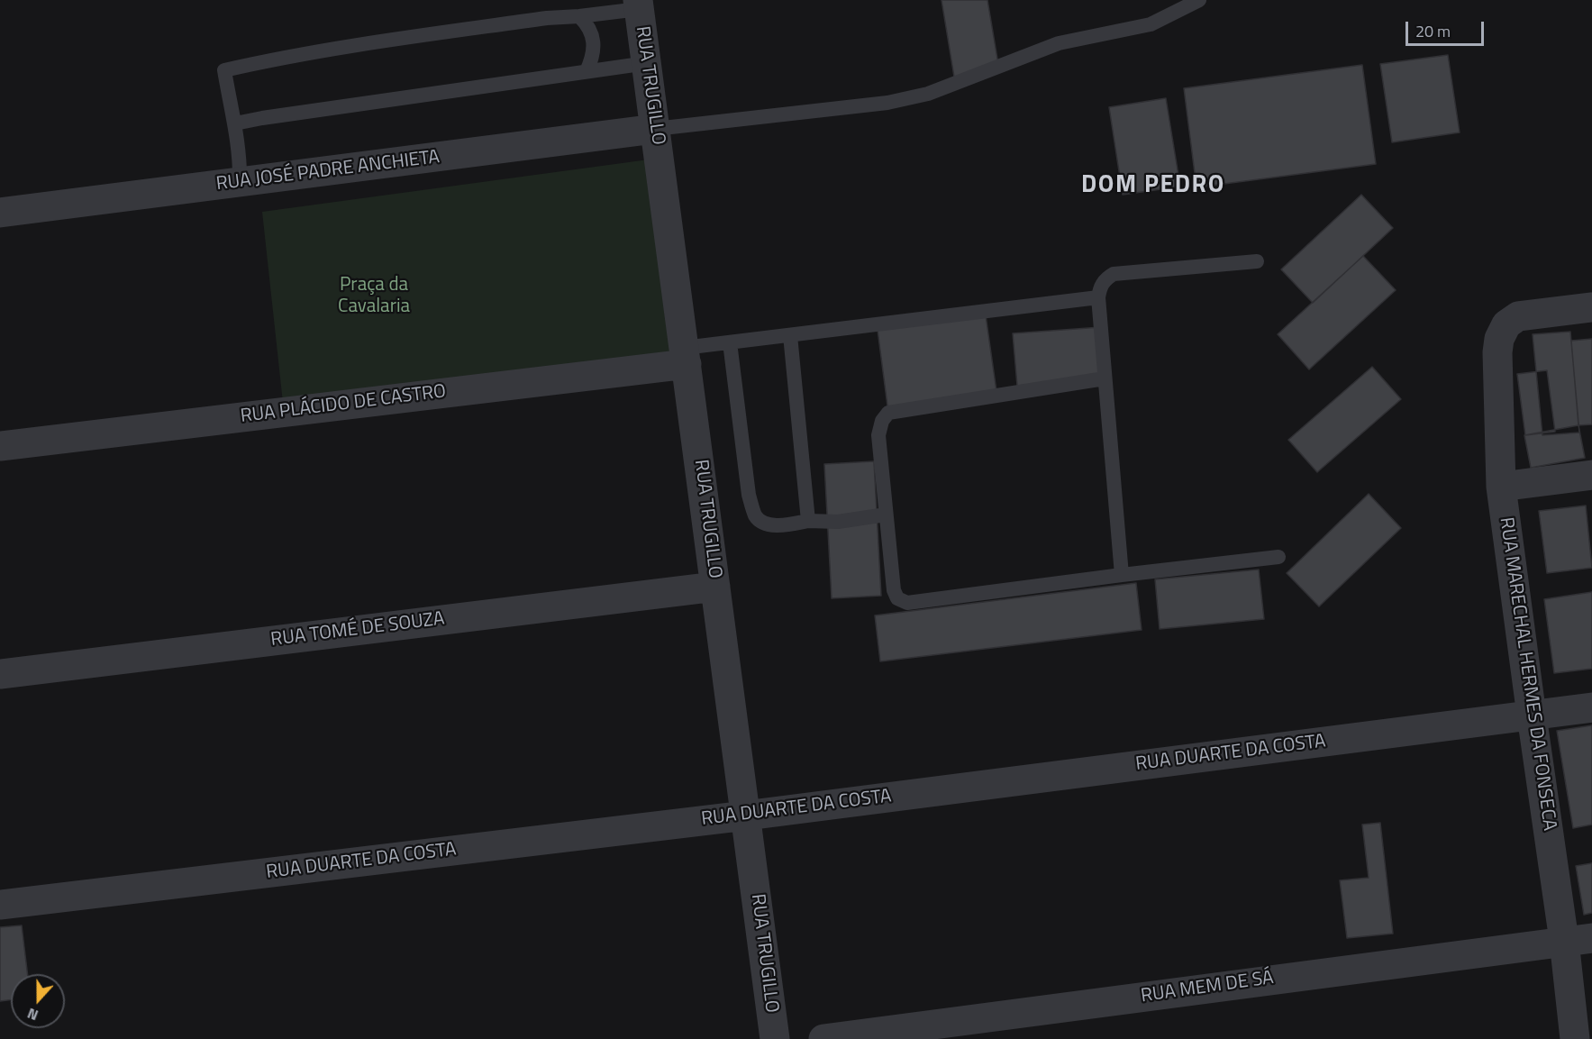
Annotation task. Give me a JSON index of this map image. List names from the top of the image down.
{
  "streets": {
    "street": [
      "RUA TRUGILLO",
      "RUA JOSÉ PADRE ANCHIETA",
      "RUA PLÁCIDO DE CASTRO",
      "RUA TOMÉ DE SOUZA",
      "RUA MARECHAL HERMES DA FONSECA",
      "RUA DUARTE DA COSTA",
      "RUA MEM DE SÁ"
    ]
  },
  "crossings": [
    ["RUA TRUGILLO", "RUA JOSÉ PADRE ANCHIETA"],
    ["RUA TRUGILLO", "RUA PLÁCIDO DE CASTRO"],
    ["RUA TRUGILLO", "RUA TOMÉ DE SOUZA"],
    ["RUA TRUGILLO", "RUA DUARTE DA COSTA"],
    ["RUA MARECHAL HERMES DA FONSECA", "RUA DUARTE DA COSTA"],
    ["RUA MARECHAL HERMES DA FONSECA", "RUA MEM DE SÁ"]
  ],
  "districts": ["DOM PEDRO"],
  "parks": ["Praça da Cavalaria"],
  "scale_bar": "20 m",
  "north": "bottom"
}
